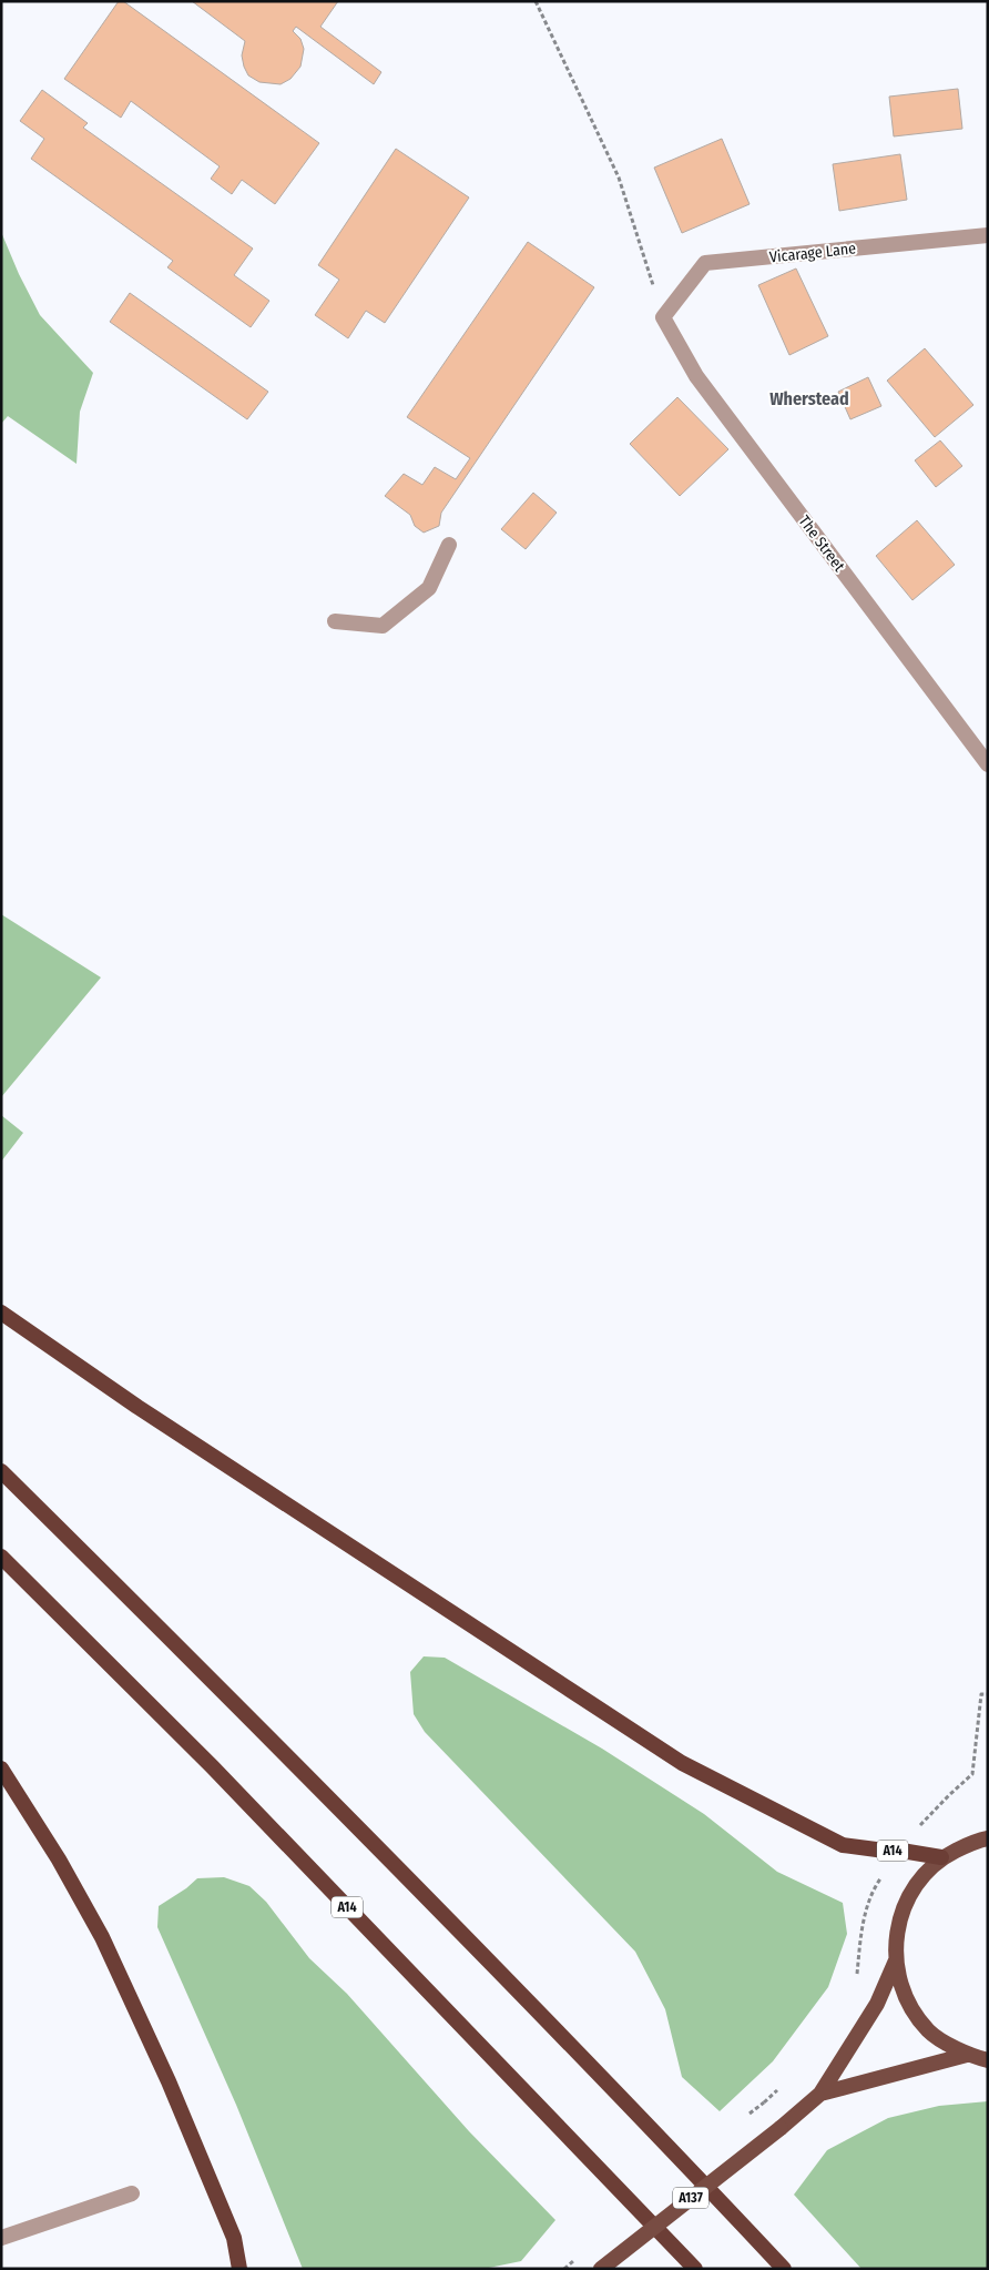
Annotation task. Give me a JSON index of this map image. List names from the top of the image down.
{
  "streets": {
    "highway": ["A14"],
    "main road": ["A137"],
    "street": ["Vicarage Lane", "The Street"]
  },
  "crossings": [
    ["Vicarage Lane", "The Street"]
  ],
  "districts": ["Wherstead"]
}
